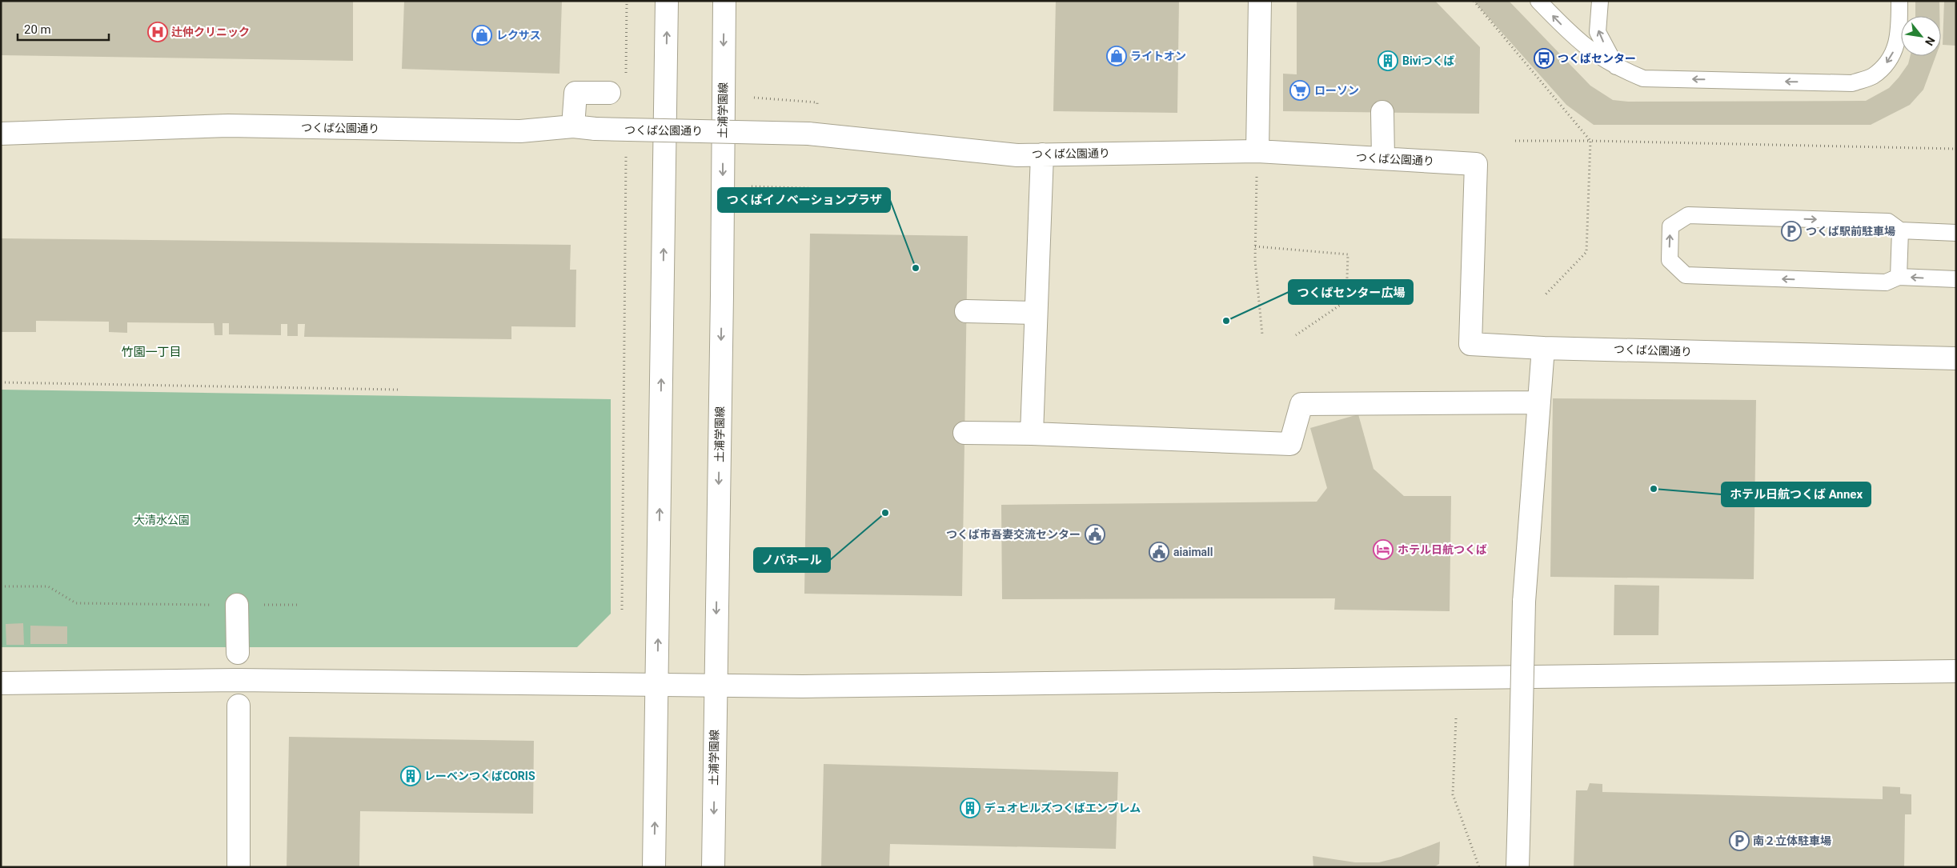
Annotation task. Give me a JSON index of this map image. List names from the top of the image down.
{
  "streets": {
    "street": ["土浦学園線", "つくば公園通り"]
  },
  "districts": ["竹園一丁目"],
  "parks": ["大清水公園"],
  "places": {
    "hospital": ["辻仲クリニック"],
    "shop": ["レクサス", "ライトオン"],
    "bus stop": ["つくばセンター"],
    "building": ["Biviつくば", "レーベンつくばCORIS", "デュオヒルズつくばエンブレム"],
    "supermarket": ["ローソン"],
    "parking": ["つくば駅前駐車場", "南２立体駐車場"],
    "other": [
      "つくばイノベーションプラザ",
      "つくばセンター広場",
      "ホテル日航つくば Annex",
      "ノバホール"
    ],
    "public building": ["つくば市吾妻交流センター", "aiaimall"],
    "hotel": ["ホテル日航つくば"]
  },
  "scale_bar": "20 m",
  "north": "bottom right"
}
